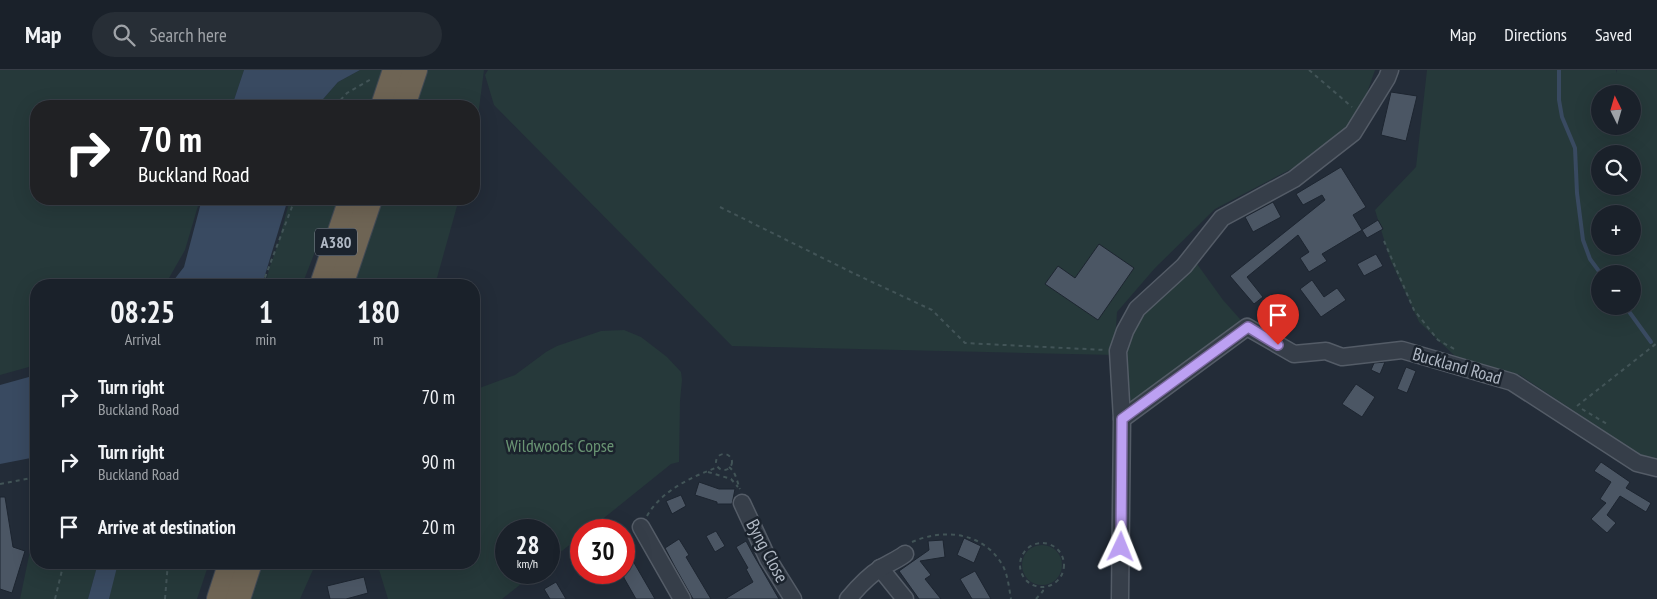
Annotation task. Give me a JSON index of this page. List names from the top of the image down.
{
  "streets": {
    "highway": ["A380"],
    "street": ["Buckland Road", "Byng Close"]
  },
  "parks": ["Wildwoods Copse"],
  "north": "top",
  "page": {
    "header": "Map",
    "search": "Search here",
    "nav": ["Map", "Directions", "Saved"],
    "map_buttons": ["+", "−"],
    "turn": ["70 m", "Buckland Road"],
    "eta": [
      "08:25",
      "Arrival",
      "1",
      "min",
      "180",
      "m"
    ],
    "list": [
      {
        "name": "Turn right",
        "note": "Buckland Road",
        "value": "70 m"
      },
      {
        "name": "Turn right",
        "note": "Buckland Road",
        "value": "90 m"
      },
      {
        "name": "Arrive at destination",
        "value": "20 m"
      }
    ],
    "speed": "28 km/h",
    "limit": "30"
  }
}
